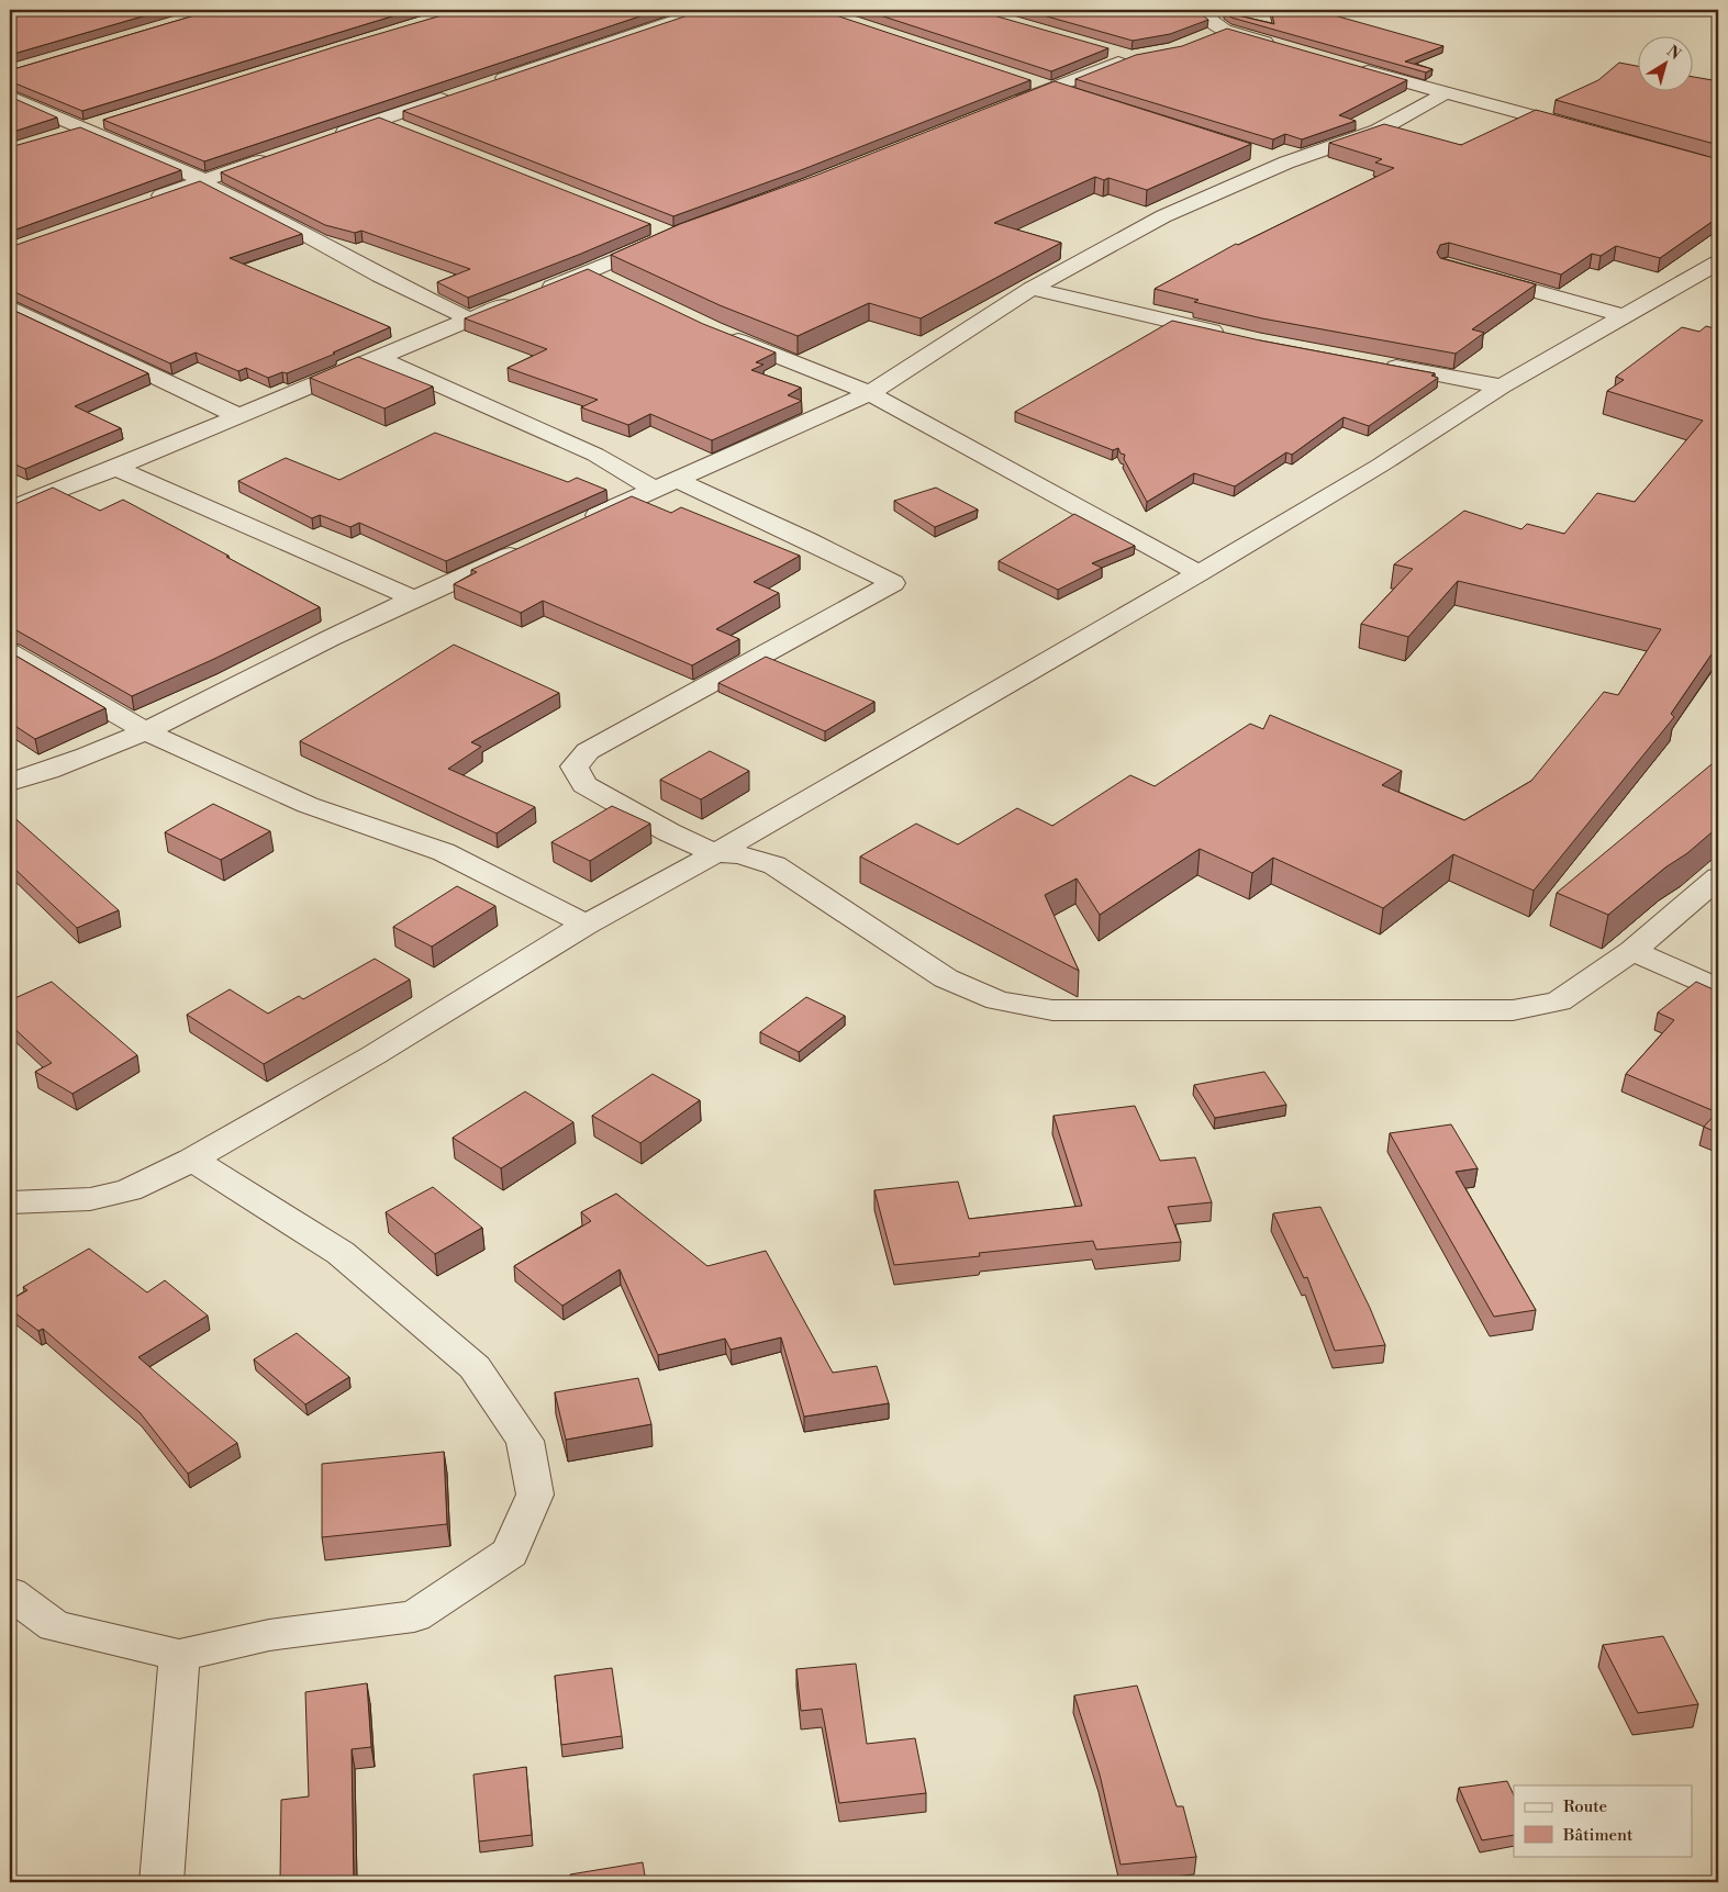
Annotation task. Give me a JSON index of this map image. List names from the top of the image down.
{
  "legend": ["Route", "Bâtiment"],
  "north": "top right"
}
